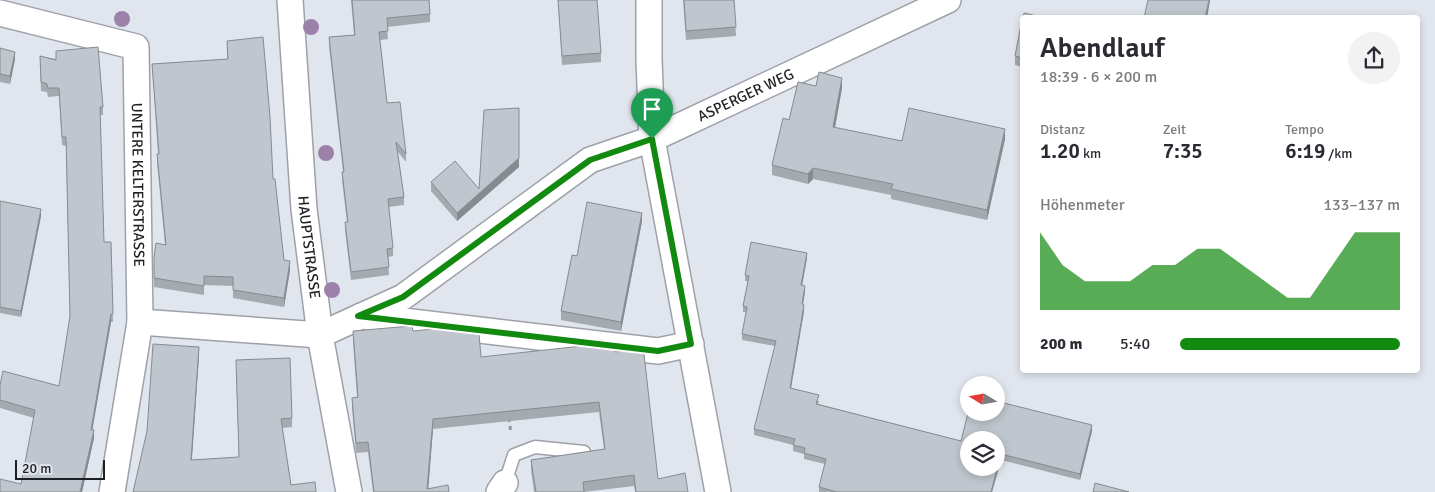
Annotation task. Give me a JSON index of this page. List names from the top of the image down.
{
  "streets": {
    "street": ["ASPERGER WEG", "UNTERE KELTERSTRASSE", "HAUPTSTRASSE"]
  },
  "crossings": [
    ["ASPERGER WEG", "HAUPTSTRASSE"]
  ],
  "scale_bar": "20 m",
  "north": "left",
  "page": {
    "heading": ["Abendlauf", "18:39 · 6 × 200 m"],
    "stats": [
      ["Distanz", "1.20 km"],
      ["Zeit", "7:35"],
      ["Tempo", "6:19 /km"]
    ],
    "chart": ["Höhenmeter", "133–137 m"],
    "list": [
      {
        "name": "200 m",
        "note": "5:40"
      }
    ],
    "scale": "20 m"
  }
}
